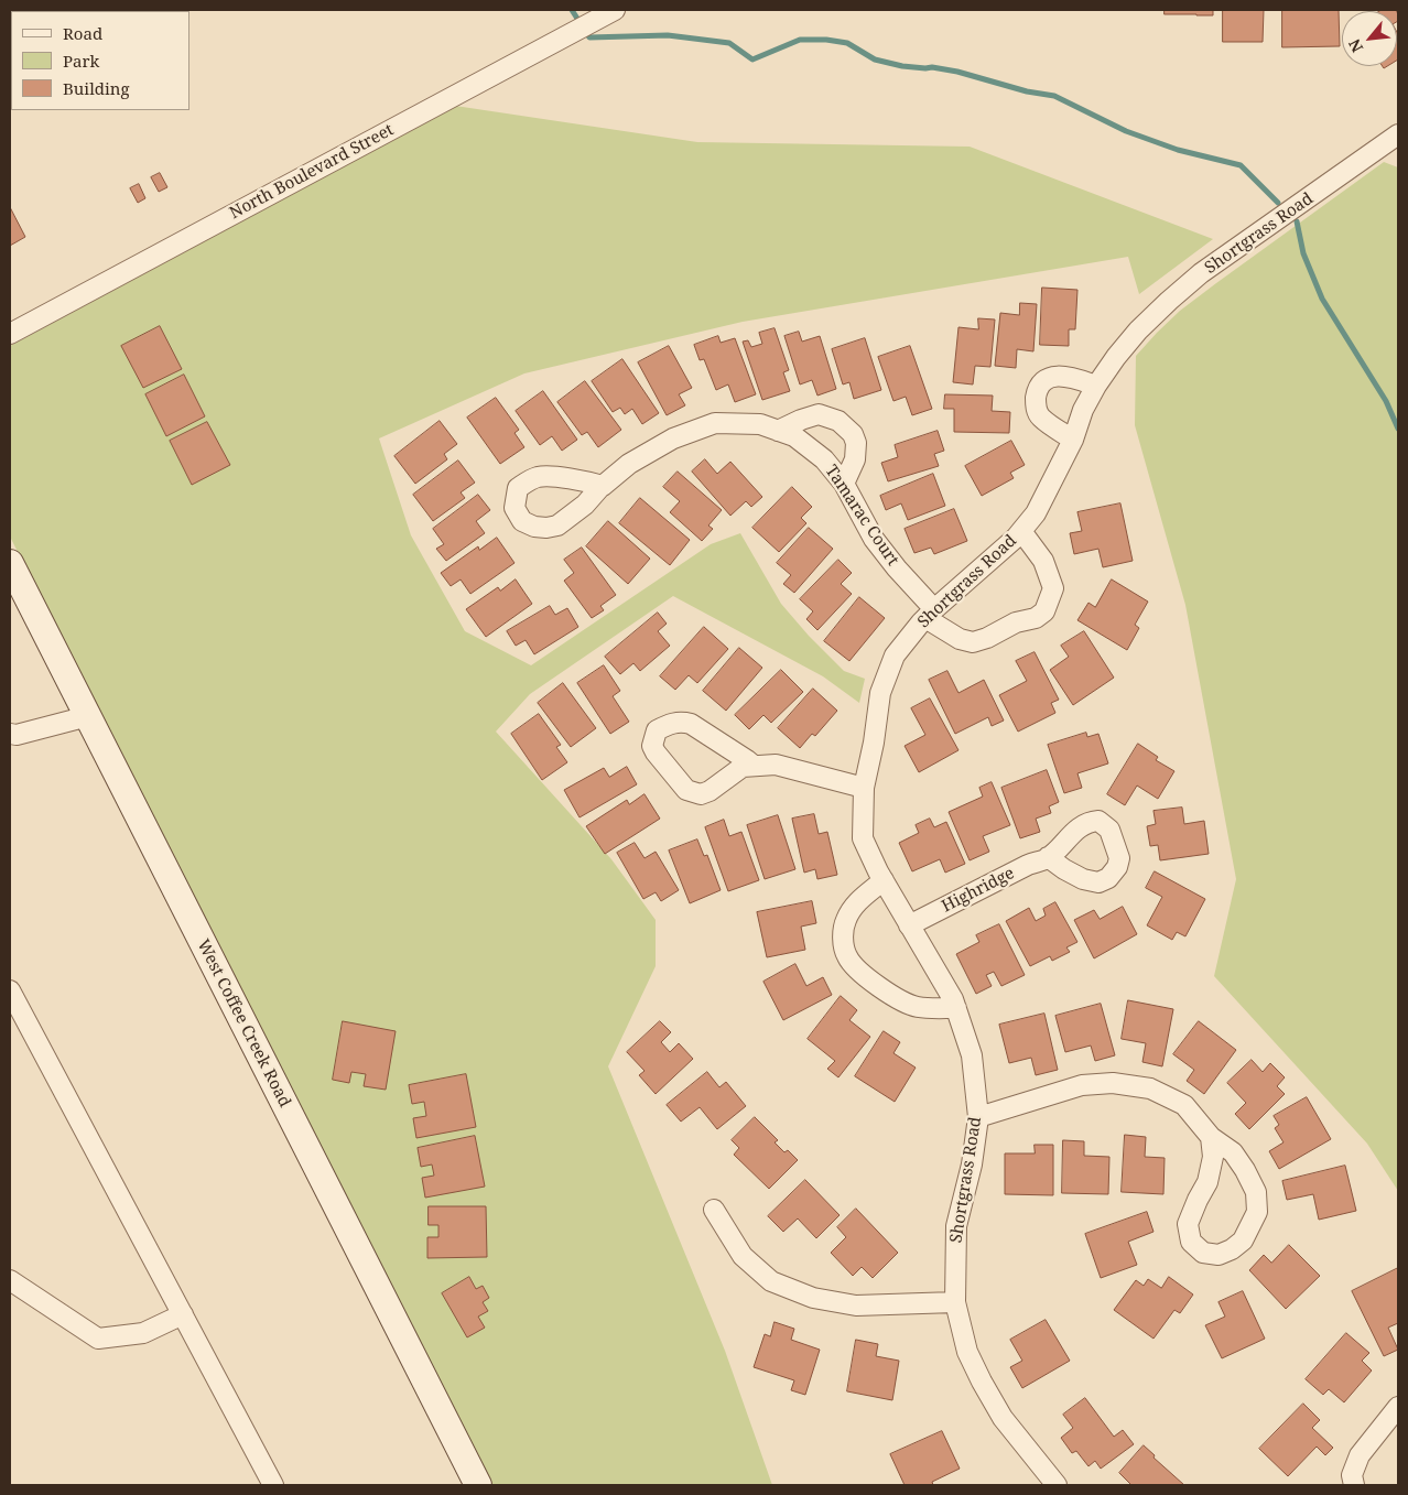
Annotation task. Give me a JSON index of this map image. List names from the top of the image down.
{
  "streets": {
    "street": [
      "North Boulevard Street",
      "Shortgrass Road",
      "Tamarac Court",
      "Highridge",
      "West Coffee Creek Road"
    ]
  },
  "crossings": [
    ["Shortgrass Road", "Tamarac Court"],
    ["Shortgrass Road", "Highridge"]
  ],
  "legend": ["Road", "Park", "Building"],
  "north": "bottom left"
}
